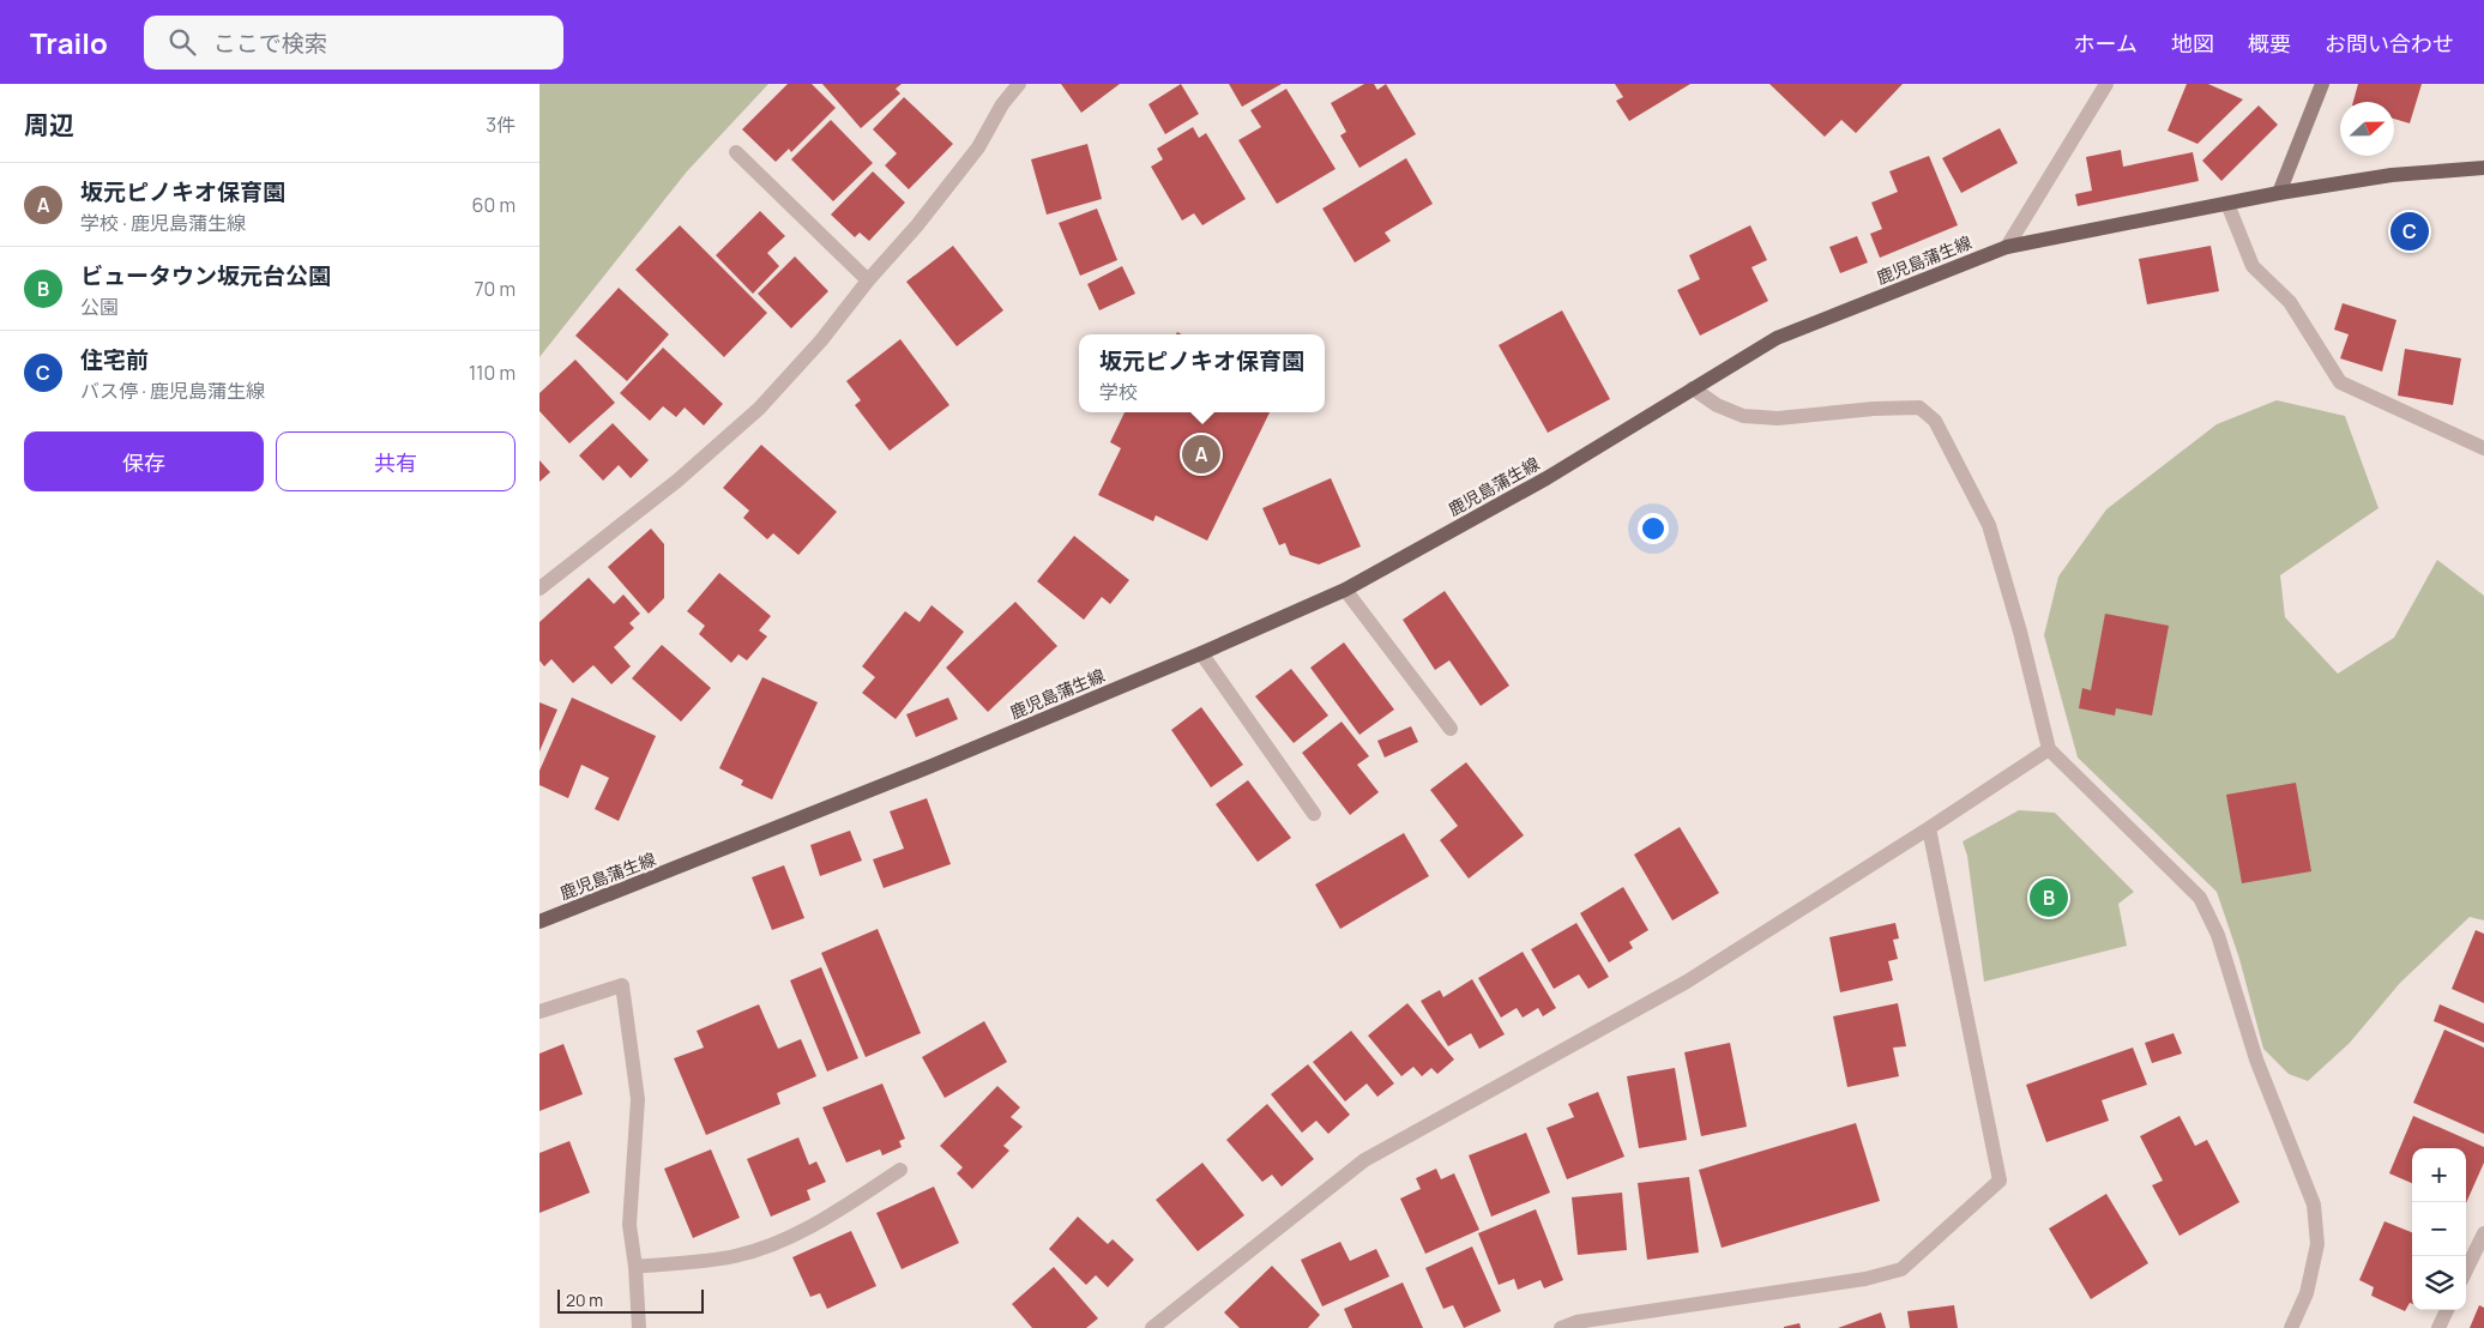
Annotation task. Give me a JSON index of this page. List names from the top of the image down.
{
  "streets": {
    "main road": ["鹿児島蒲生線"]
  },
  "scale_bar": "20 m",
  "north": "right",
  "page": {
    "header": "Trailo",
    "search": "ここで検索",
    "nav": [
      "ホーム",
      "地図",
      "概要",
      "お問い合わせ"
    ],
    "heading": ["周辺", "3件"],
    "list": [
      {
        "mark": "A",
        "name": "坂元ピノキオ保育園",
        "note": "学校 · 鹿児島蒲生線",
        "value": "60 m"
      },
      {
        "mark": "B",
        "name": "ビュータウン坂元台公園",
        "note": "公園",
        "value": "70 m"
      },
      {
        "mark": "C",
        "name": "住宅前",
        "note": "バス停 · 鹿児島蒲生線",
        "value": "110 m"
      }
    ],
    "pins": ["C", "A", "B"],
    "popup": ["坂元ピノキオ保育園", "学校"],
    "buttons": ["保存", "共有"],
    "map_buttons": ["+", "−"],
    "scale": "20 m"
  }
}
